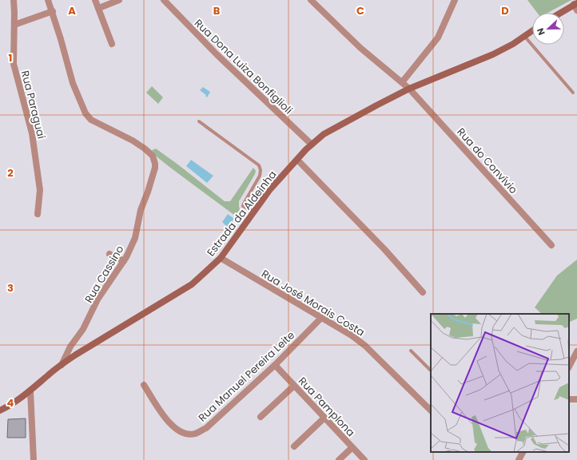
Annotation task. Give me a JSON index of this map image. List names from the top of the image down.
{
  "streets": {
    "street": [
      "Rua Dona Luiza Bonfiglioli",
      "Rua Paraguai",
      "Rua do Convívio",
      "Estrada da Aldeinha",
      "Rua Cassino",
      "Rua José Morais Costa",
      "Rua Manuel Pereira Leite",
      "Rua Pamplona"
    ]
  },
  "crossings": [
    ["Rua Dona Luiza Bonfiglioli", "Estrada da Aldeinha"],
    ["Rua do Convívio", "Estrada da Aldeinha"],
    ["Estrada da Aldeinha", "Rua Cassino"],
    ["Estrada da Aldeinha", "Rua José Morais Costa"],
    ["Rua José Morais Costa", "Rua Manuel Pereira Leite"],
    ["Rua Manuel Pereira Leite", "Rua Pamplona"]
  ],
  "north": "left",
  "grid": {
    "columns": [
      "A",
      "B",
      "C",
      "D"
    ],
    "rows": [
      "1",
      "2",
      "3",
      "4"
    ]
  }
}
